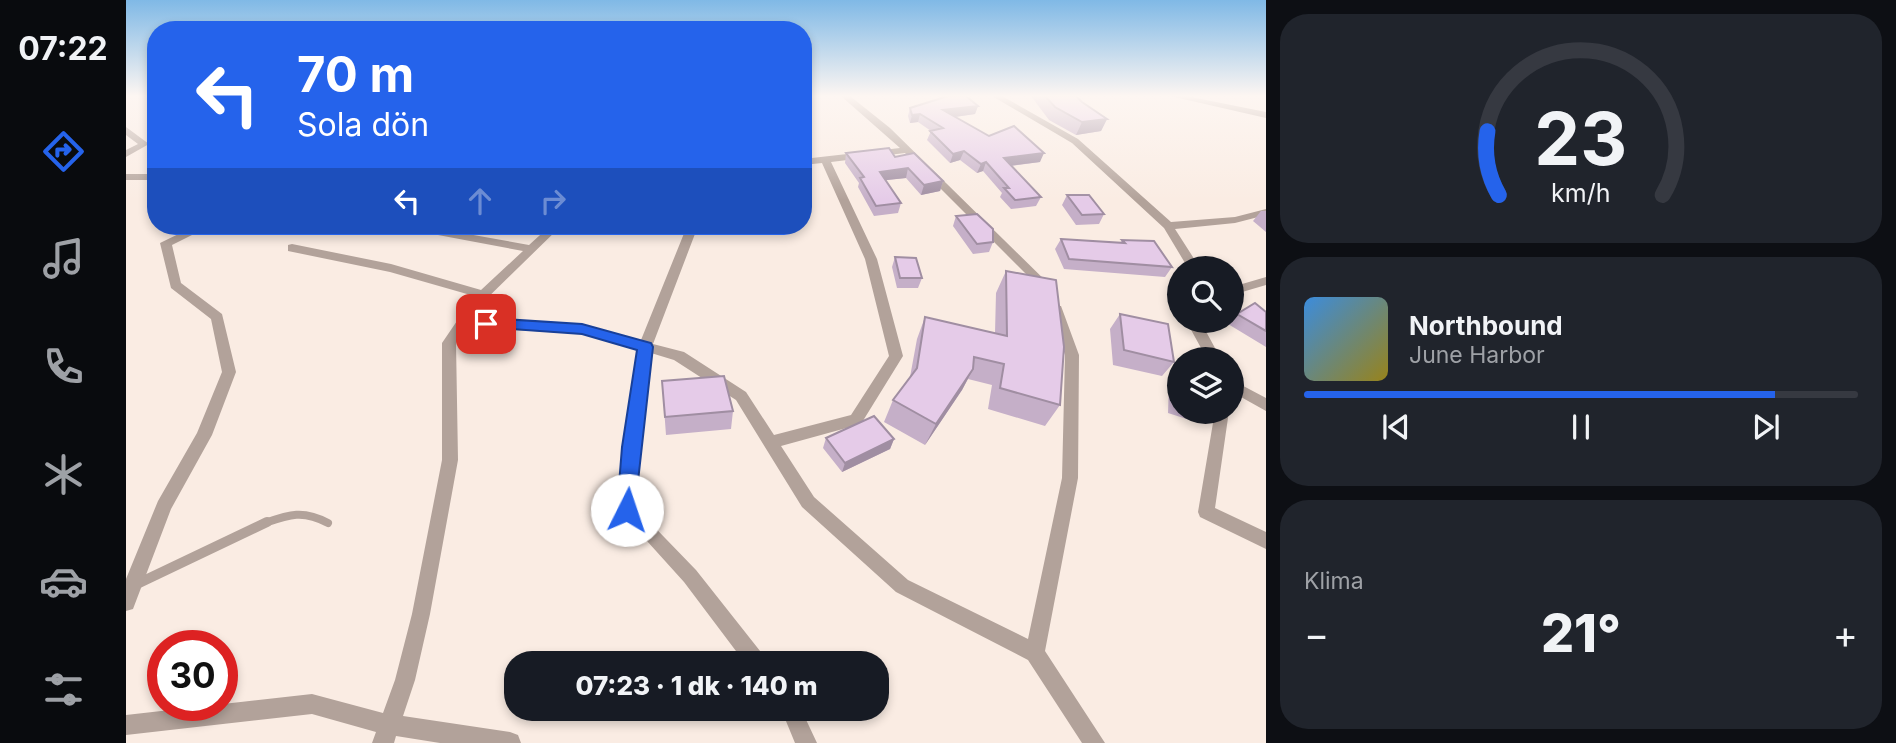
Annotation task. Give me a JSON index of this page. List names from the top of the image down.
{
  "page": {
    "tabs": "07:22",
    "turn": ["70 m", "Sola dön"],
    "song": ["Northbound", "June Harbor"],
    "tile": "Klima",
    "heat": ["−", "21°", "+"],
    "limit": "30",
    "trip": "07:23 · 1 dk · 140 m",
    "gauge": ["23", "km/h"]
  }
}
